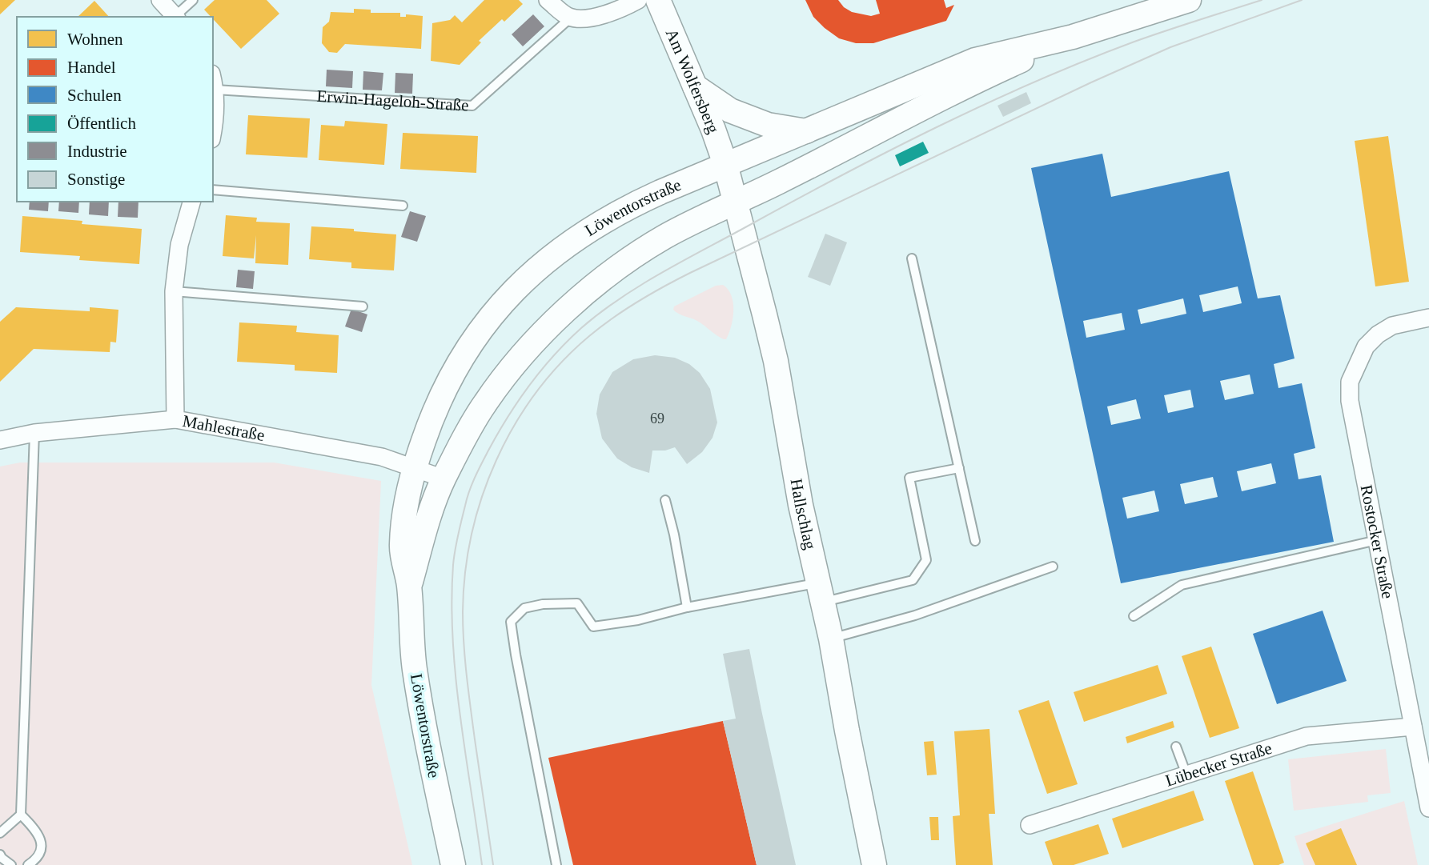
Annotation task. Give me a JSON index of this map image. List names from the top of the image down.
{
  "streets": {
    "main road": ["Am Wolfersberg", "Löwentorstraße", "Hallschlag"],
    "street": [
      "Erwin-Hageloh-Straße",
      "Mahlestraße",
      "Rostocker Straße",
      "Lübecker Straße"
    ]
  },
  "crossings": [
    ["Am Wolfersberg", "Löwentorstraße"],
    ["Am Wolfersberg", "Hallschlag"],
    ["Löwentorstraße", "Mahlestraße"],
    ["Löwentorstraße", "Hallschlag"],
    ["Rostocker Straße", "Lübecker Straße"]
  ],
  "house_numbers": ["69"],
  "legend": [
    "Wohnen",
    "Handel",
    "Schulen",
    "Öffentlich",
    "Industrie",
    "Sonstige"
  ]
}
